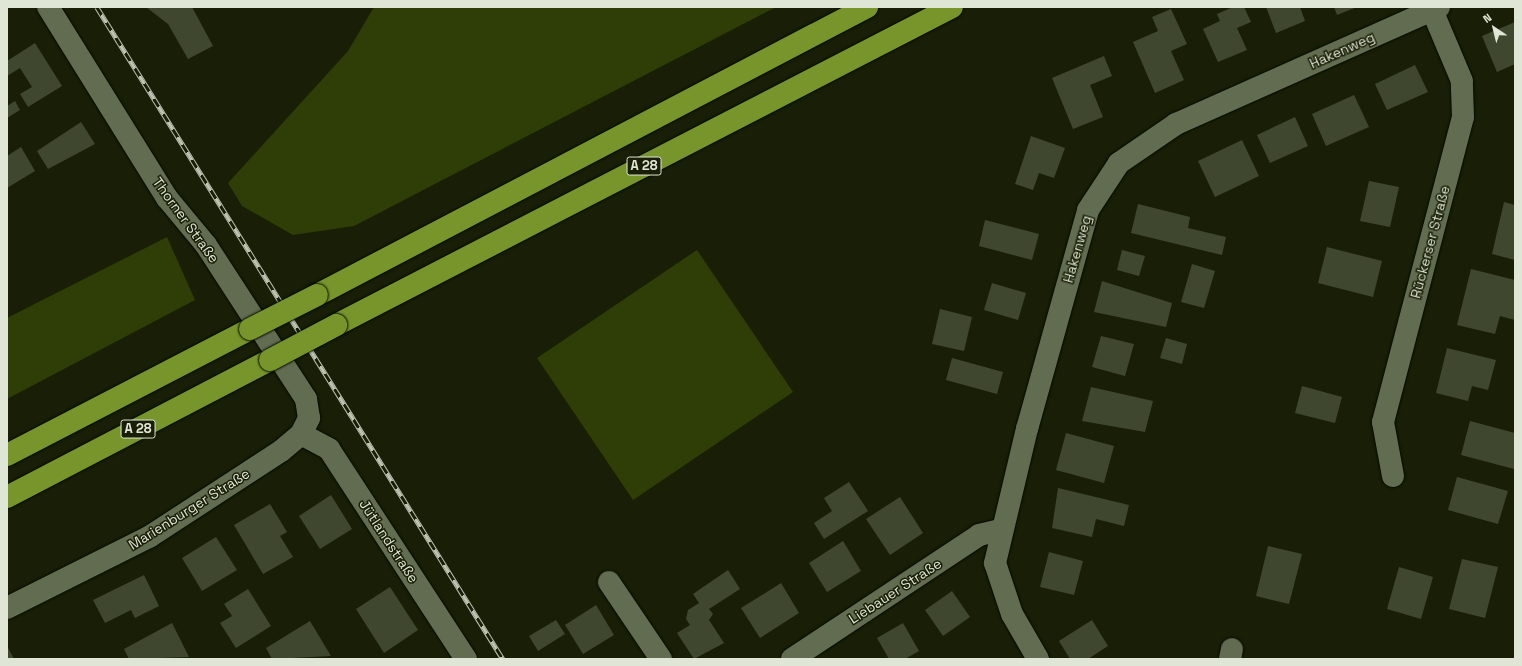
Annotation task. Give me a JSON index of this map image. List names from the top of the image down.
{
  "streets": {
    "highway": ["A 28"],
    "street": [
      "Hakenweg",
      "Thorner Straße",
      "Rückerser Straße",
      "Marienburger Straße",
      "Jütlandstraße",
      "Liebauer Straße"
    ]
  },
  "crossings": [
    ["Hakenweg", "Rückerser Straße"],
    ["Hakenweg", "Liebauer Straße"],
    ["Thorner Straße", "Marienburger Straße"],
    ["Thorner Straße", "Jütlandstraße"],
    ["Marienburger Straße", "Jütlandstraße"]
  ],
  "north": "top left"
}
